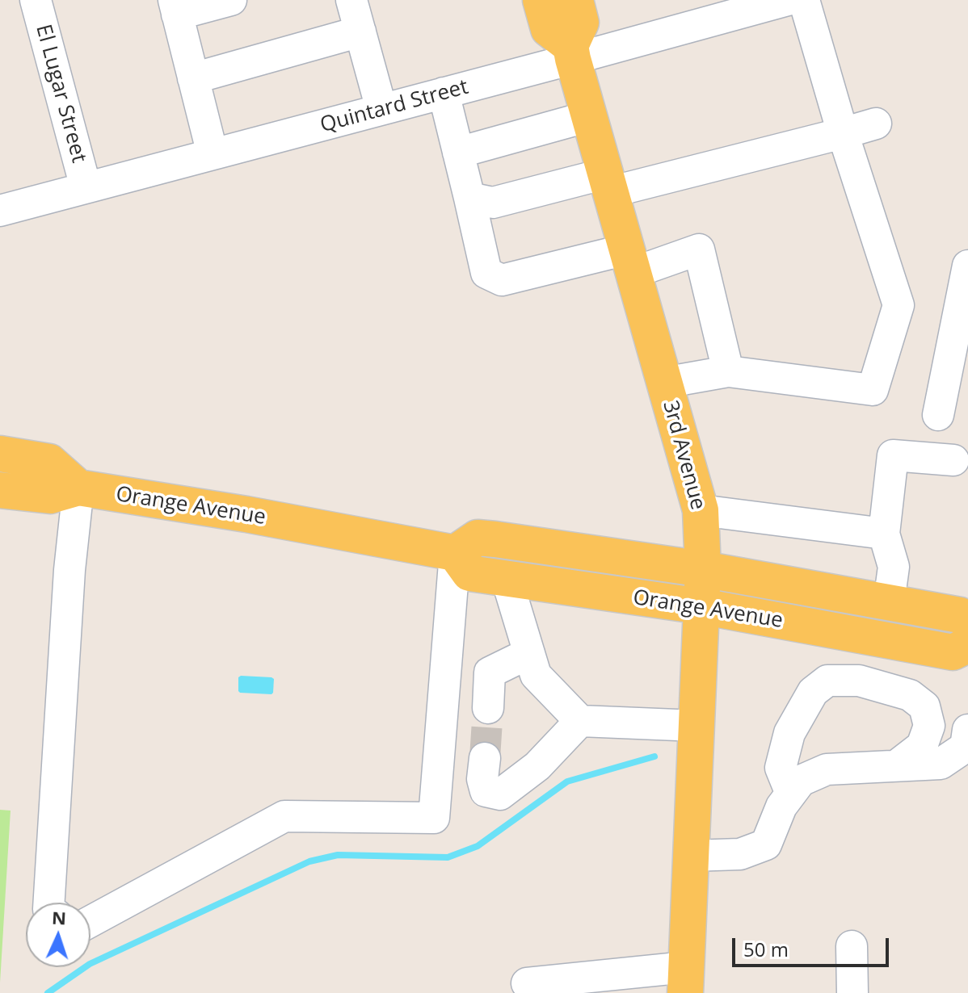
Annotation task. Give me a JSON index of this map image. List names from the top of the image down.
{
  "streets": {
    "main road": ["3rd Avenue", "Orange Avenue"],
    "street": ["El Lugar Street", "Quintard Street"]
  },
  "crossings": [
    ["El Lugar Street", "Quintard Street"],
    ["Quintard Street", "3rd Avenue"],
    ["3rd Avenue", "Orange Avenue"]
  ],
  "scale_bar": "50 m",
  "north": "top"
}
